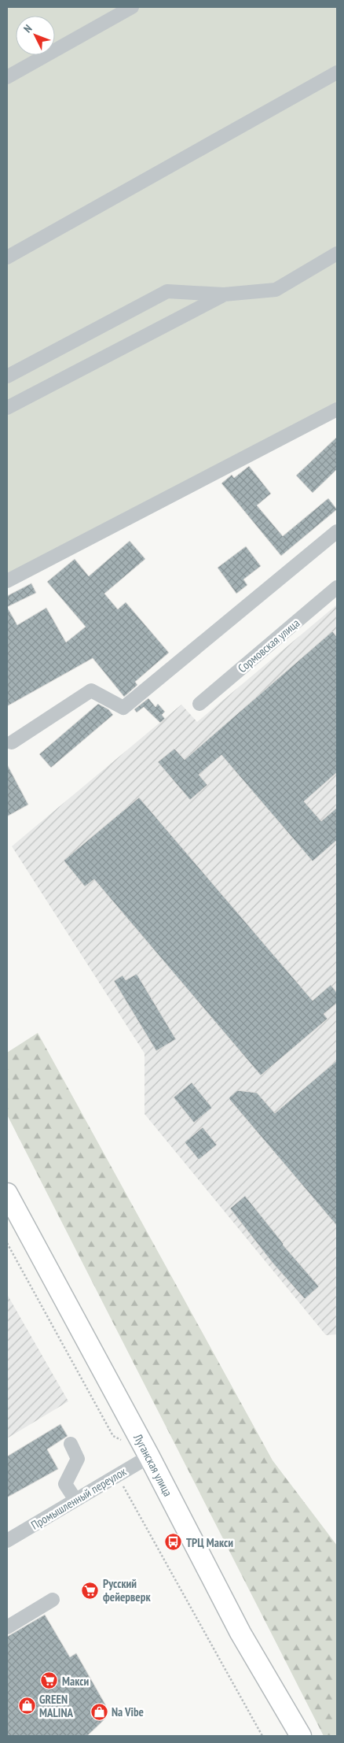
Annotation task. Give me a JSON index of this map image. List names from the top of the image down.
{
  "streets": {
    "highway": ["Луганская улица"],
    "street": ["Сормовская улица", "Промышленный переулок"]
  },
  "crossings": [
    ["Луганская улица", "Промышленный переулок"]
  ],
  "places": {
    "bus stop": ["ТРЦ Макси"],
    "supermarket": ["Русский фейерверк", "Макси"],
    "shop": ["GREEN MALINA", "Na Vibe"]
  },
  "north": "top left"
}
